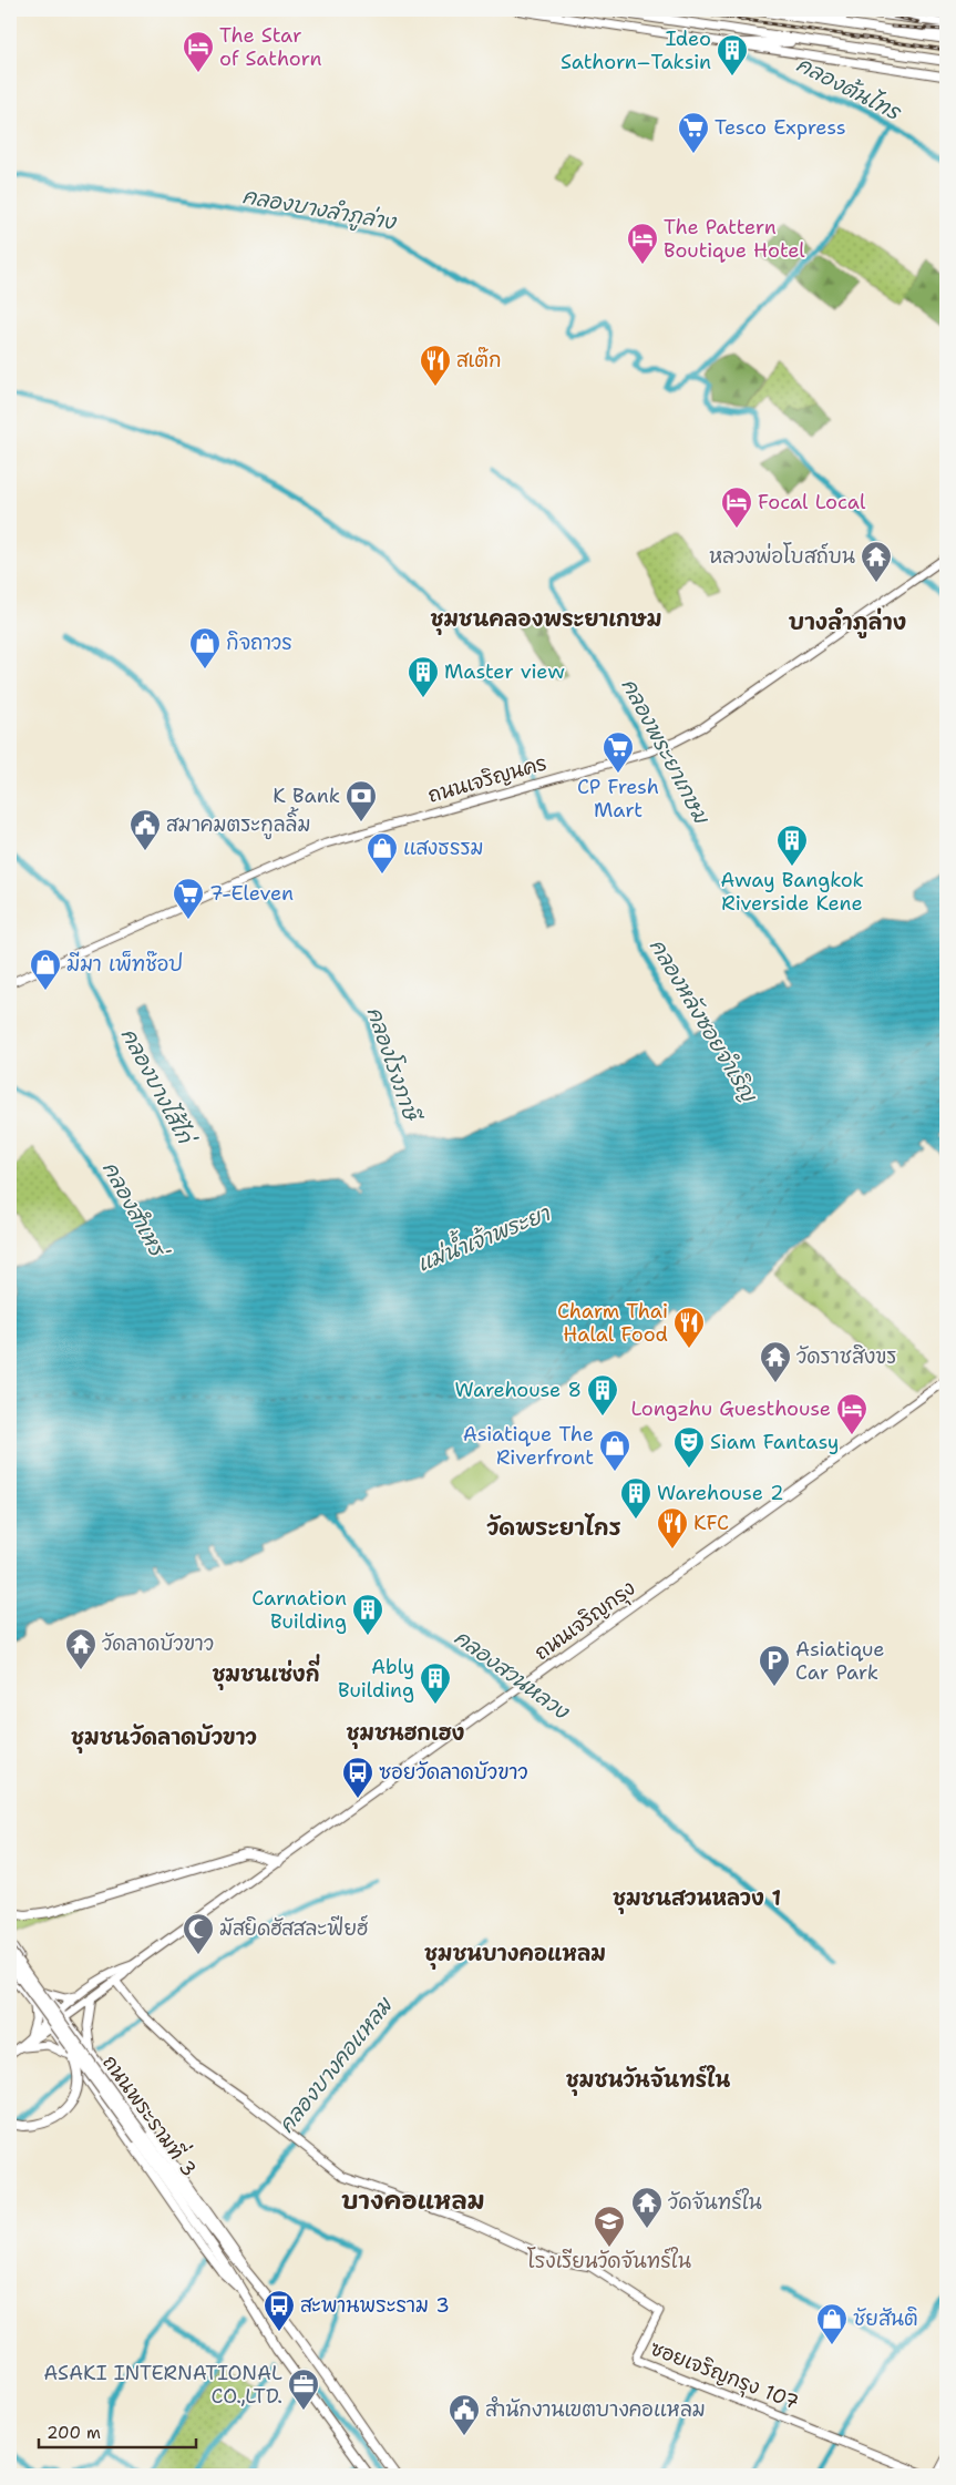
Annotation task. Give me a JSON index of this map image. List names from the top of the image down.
{
  "streets": {
    "main road": [
      "ถนนเจริญนคร",
      "ถนนเจริญกรุง",
      "ถนนพระรามที่ 3",
      "ซอยเจริญกรุง 107"
    ]
  },
  "crossings": [
    ["ถนนเจริญกรุง", "ถนนพระรามที่ 3"],
    ["ถนนเจริญกรุง", "ซอยเจริญกรุง 107"]
  ],
  "districts": [
    "ชุมชนคลองพระยาเกษม",
    "บางลำภูล่าง",
    "วัดพระยาไกร",
    "ชุมชนเซ่งกี่",
    "ชุมชนฮกเฮง",
    "ชุมชนวัดลาดบัวขาว",
    "ชุมชนสวนหลวง 1",
    "ชุมชนบางคอแหลม",
    "ชุมชนวันจันทร์ใน",
    "บางคอแหลม"
  ],
  "water": [
    "คลองต้นไทร",
    "คลองบางลำภูล่าง",
    "คลองพระยาเกษม",
    "คลองหลังซอยจำเริญ",
    "คลองโรงภาษี",
    "คลองบางไส้ไก่",
    "คลองสำเหร่",
    "แม่น้ำเจ้าพระยา",
    "คลองสวนหลวง",
    "คลองบางคอแหลม"
  ],
  "places": {
    "hotel": [
      "The Star of Sathorn",
      "The Pattern Boutique Hotel",
      "Focal Local",
      "Longzhu Guesthouse"
    ],
    "building": [
      "Ideo Sathorn–Taksin",
      "Master view",
      "Away Bangkok Riverside Kene",
      "Warehouse 8",
      "Warehouse 2",
      "Carnation Building",
      "Ably Building"
    ],
    "supermarket": ["Tesco Express", "CP Fresh Mart", "7-Eleven"],
    "restaurant": ["สเต๊ก", "Charm Thai Halal Food", "KFC"],
    "temple": [
      "หลวงพ่อโบสถ์บน",
      "วัดราชสิงขร",
      "วัดลาดบัวขาว",
      "วัดจันทร์ใน"
    ],
    "shop": [
      "กิจถาวร",
      "แสงธรรม",
      "มีมา เพ็ทช๊อป",
      "Asiatique The Riverfront",
      "ชัยสันติ"
    ],
    "bank": ["K Bank"],
    "public building": ["สมาคมตระกูลลิ้ม", "สำนักงานเขตบางคอแหลม"],
    "theatre": ["Siam Fantasy"],
    "parking": ["Asiatique Car Park"],
    "bus stop": ["ซอยวัดลาดบัวขาว", "สะพานพระราม 3"],
    "mosque": ["มัสยิดฮัสสละฟียฮ์"],
    "school or university": ["โรงเรียนวัดจันทร์ใน"],
    "office": ["ASAKI INTERNATIONAL CO.,LTD."]
  },
  "scale_bar": "200 m"
}
